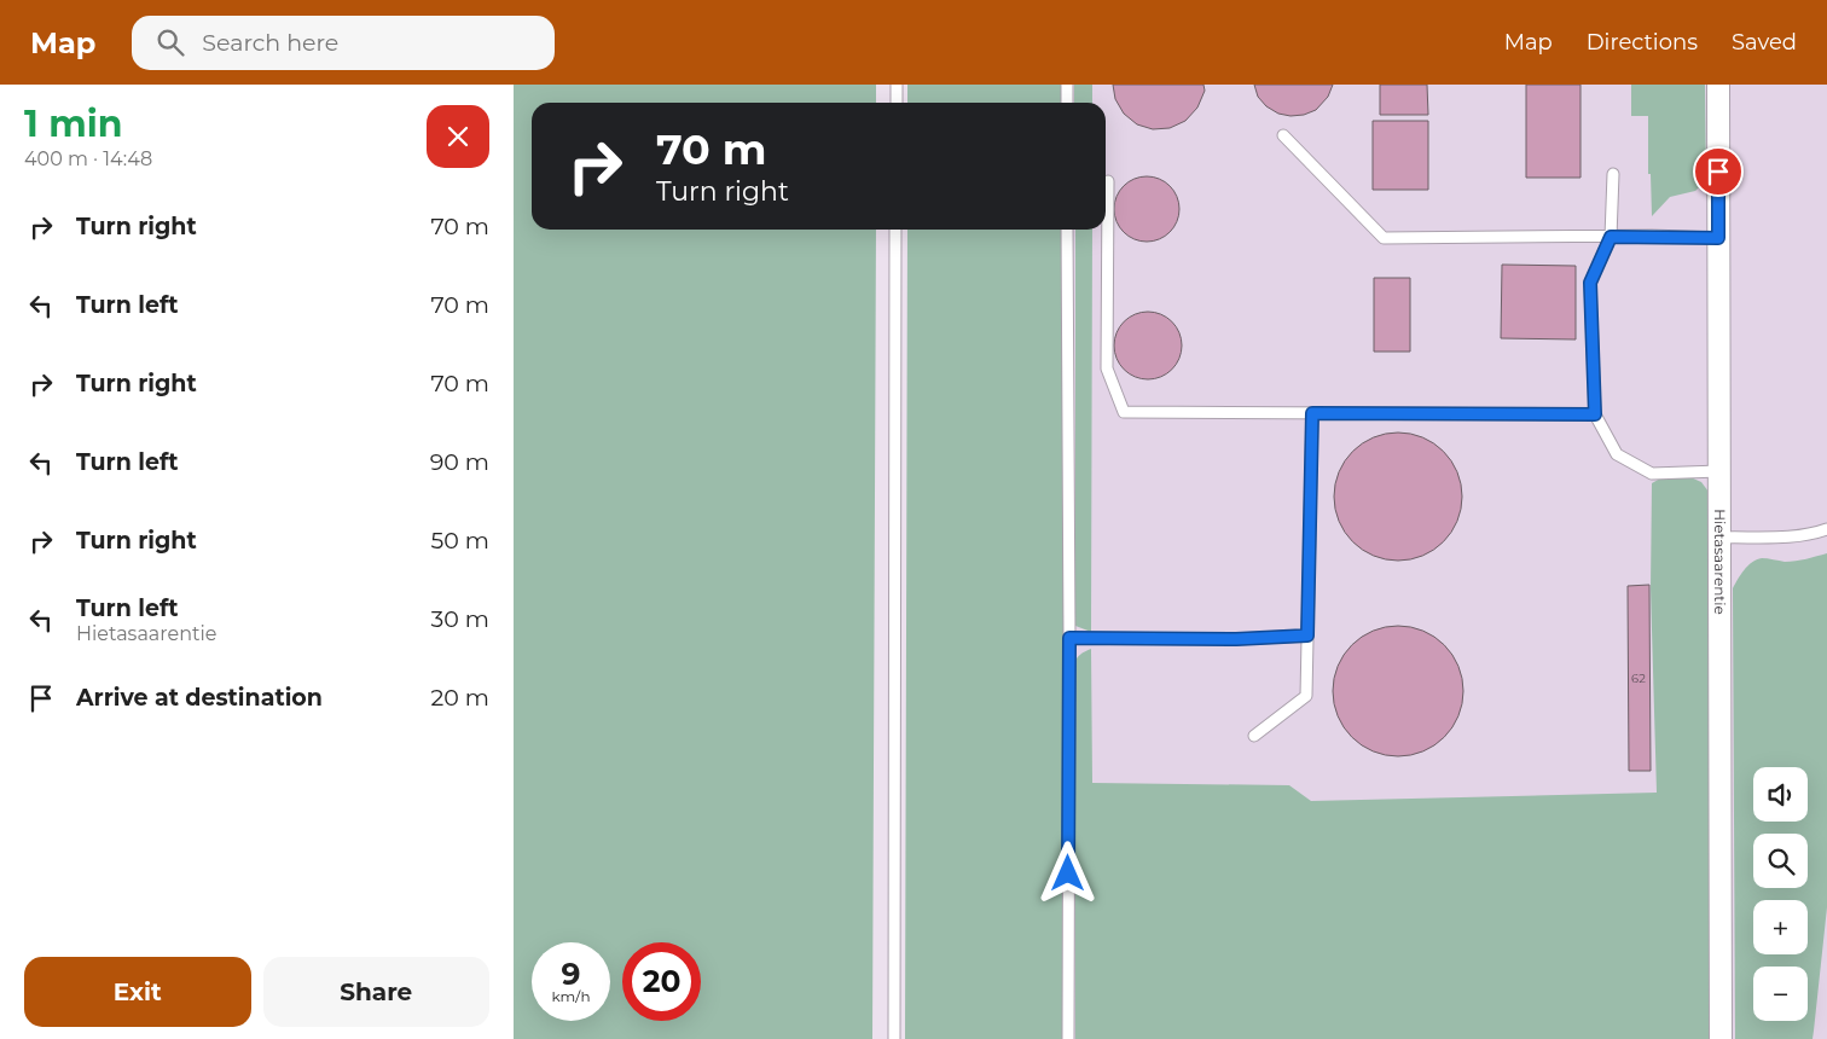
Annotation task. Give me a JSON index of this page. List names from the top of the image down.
{
  "streets": {
    "street": ["Hietasaarentie"]
  },
  "house_numbers": ["62"],
  "page": {
    "header": "Map",
    "search": "Search here",
    "nav": ["Map", "Directions", "Saved"],
    "heading": ["1 min", "400 m · 14:48"],
    "turn": ["70 m", "Turn right"],
    "list": [
      {
        "name": "Turn right",
        "value": "70 m"
      },
      {
        "name": "Turn left",
        "value": "70 m"
      },
      {
        "name": "Turn right",
        "value": "70 m"
      },
      {
        "name": "Turn left",
        "value": "90 m"
      },
      {
        "name": "Turn right",
        "value": "50 m"
      },
      {
        "name": "Turn left",
        "note": "Hietasaarentie",
        "value": "30 m"
      },
      {
        "name": "Arrive at destination",
        "value": "20 m"
      }
    ],
    "map_buttons": ["+", "−"],
    "speed": "9 km/h",
    "limit": "20",
    "buttons": ["Exit", "Share"]
  }
}
